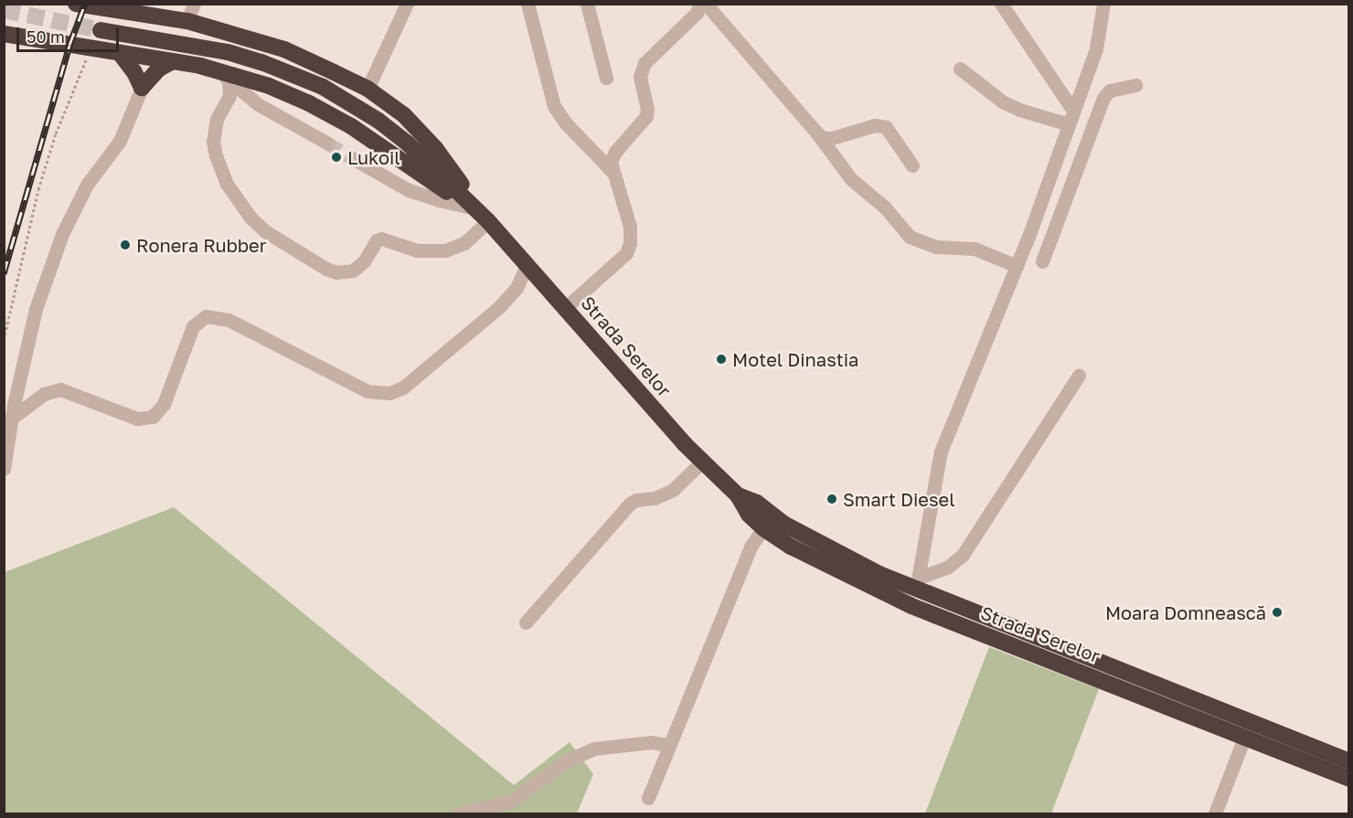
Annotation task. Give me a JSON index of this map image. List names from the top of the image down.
{
  "streets": {
    "highway": ["Strada Serelor"]
  },
  "places": [
    "Lukoil",
    "Ronera Rubber",
    "Motel Dinastia",
    "Smart Diesel",
    "Moara Domnească"
  ],
  "scale_bar": "50 m"
}
